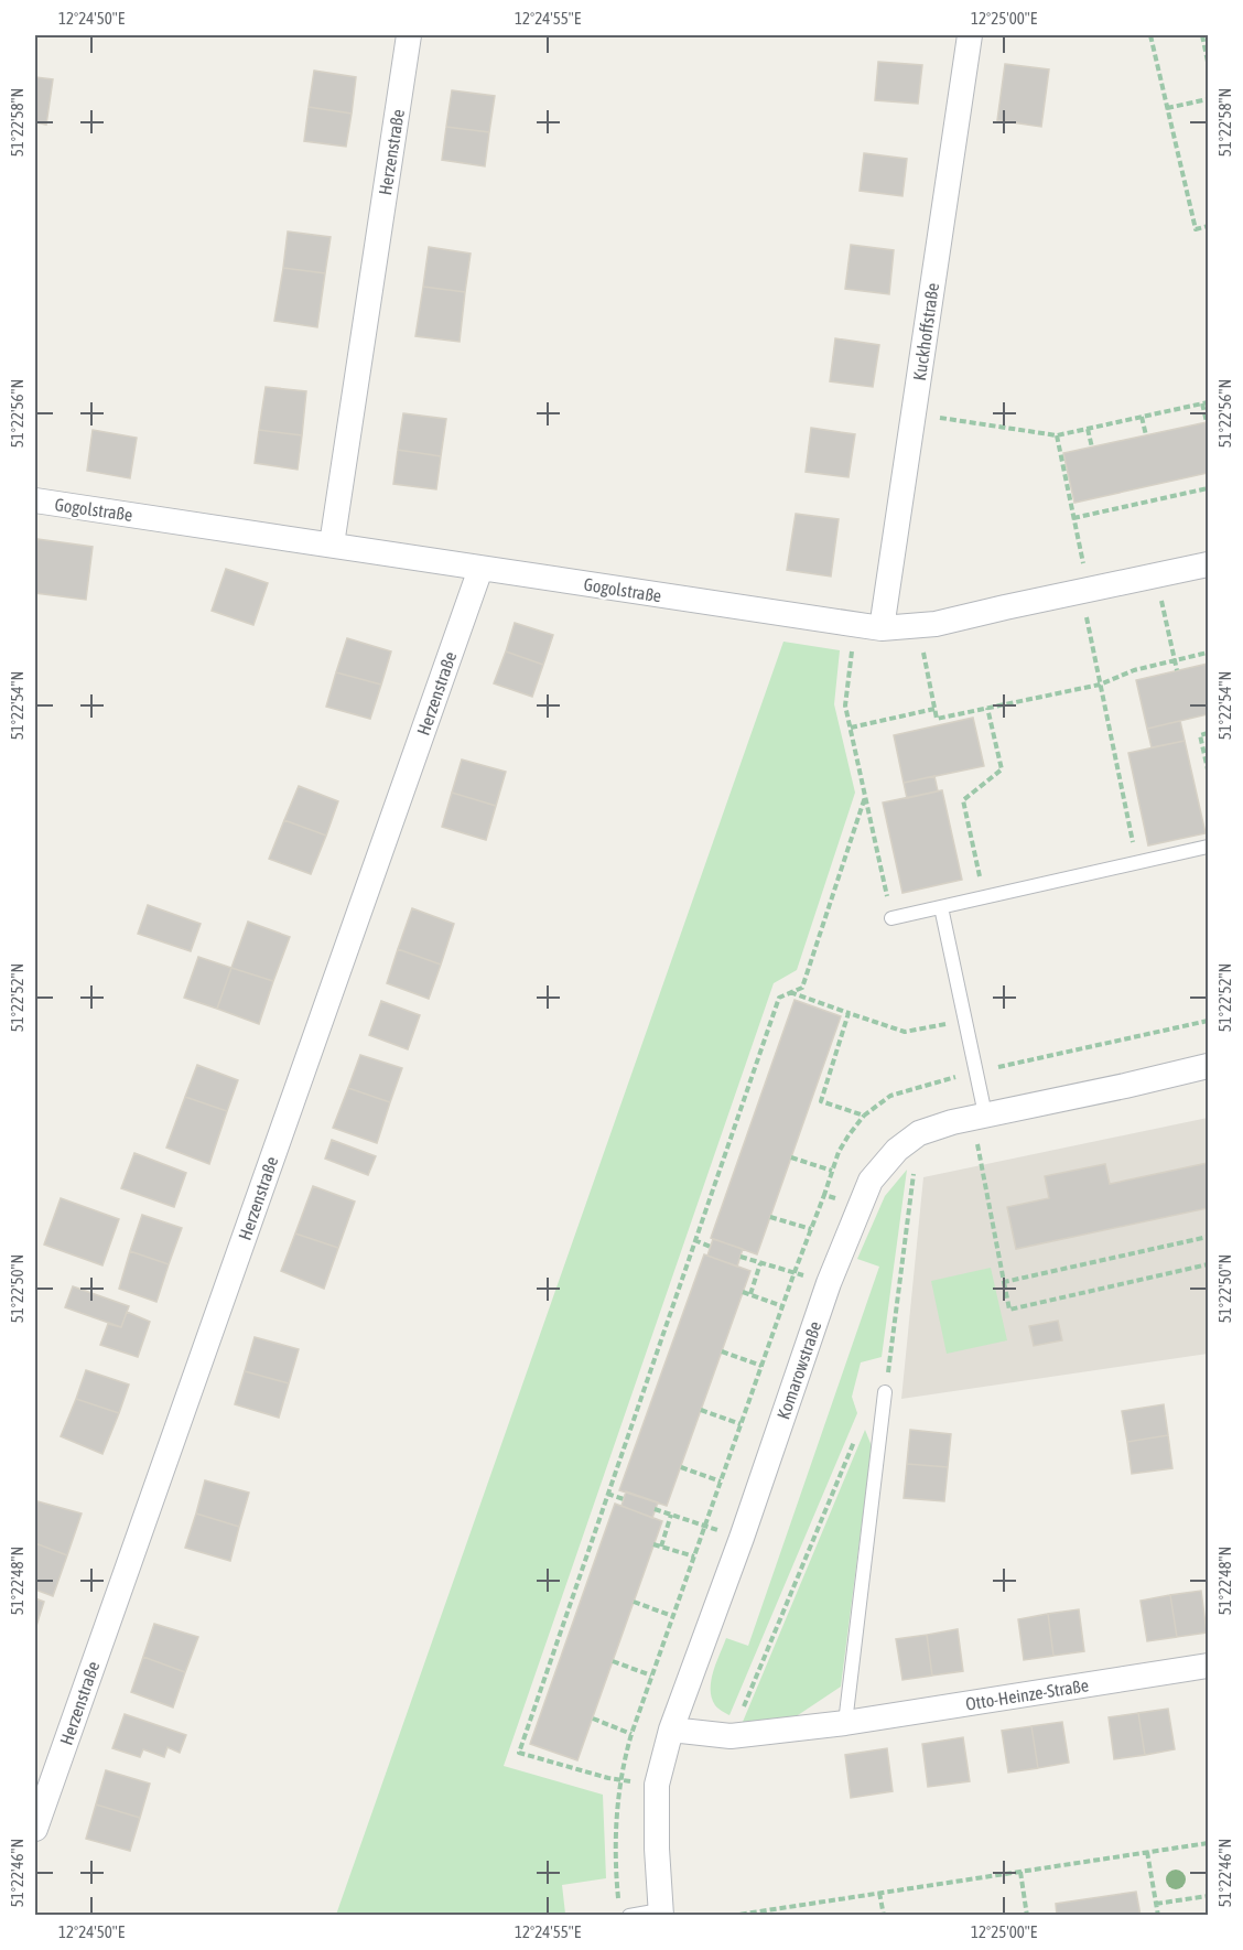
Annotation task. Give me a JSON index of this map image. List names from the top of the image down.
{
  "streets": {
    "street": [
      "Herzenstraße",
      "Kuckhoffstraße",
      "Gogolstraße",
      "Komarowstraße",
      "Otto-Heinze-Straße"
    ]
  },
  "crossings": [
    ["Herzenstraße", "Gogolstraße"],
    ["Kuckhoffstraße", "Gogolstraße"],
    ["Komarowstraße", "Otto-Heinze-Straße"]
  ],
  "coordinates": [
    "12°24'50\"E",
    "12°24'55\"E",
    "12°25'00\"E",
    "51°22'58\"N",
    "51°22'56\"N",
    "51°22'54\"N",
    "51°22'52\"N",
    "51°22'50\"N",
    "51°22'48\"N",
    "51°22'46\"N"
  ]
}
